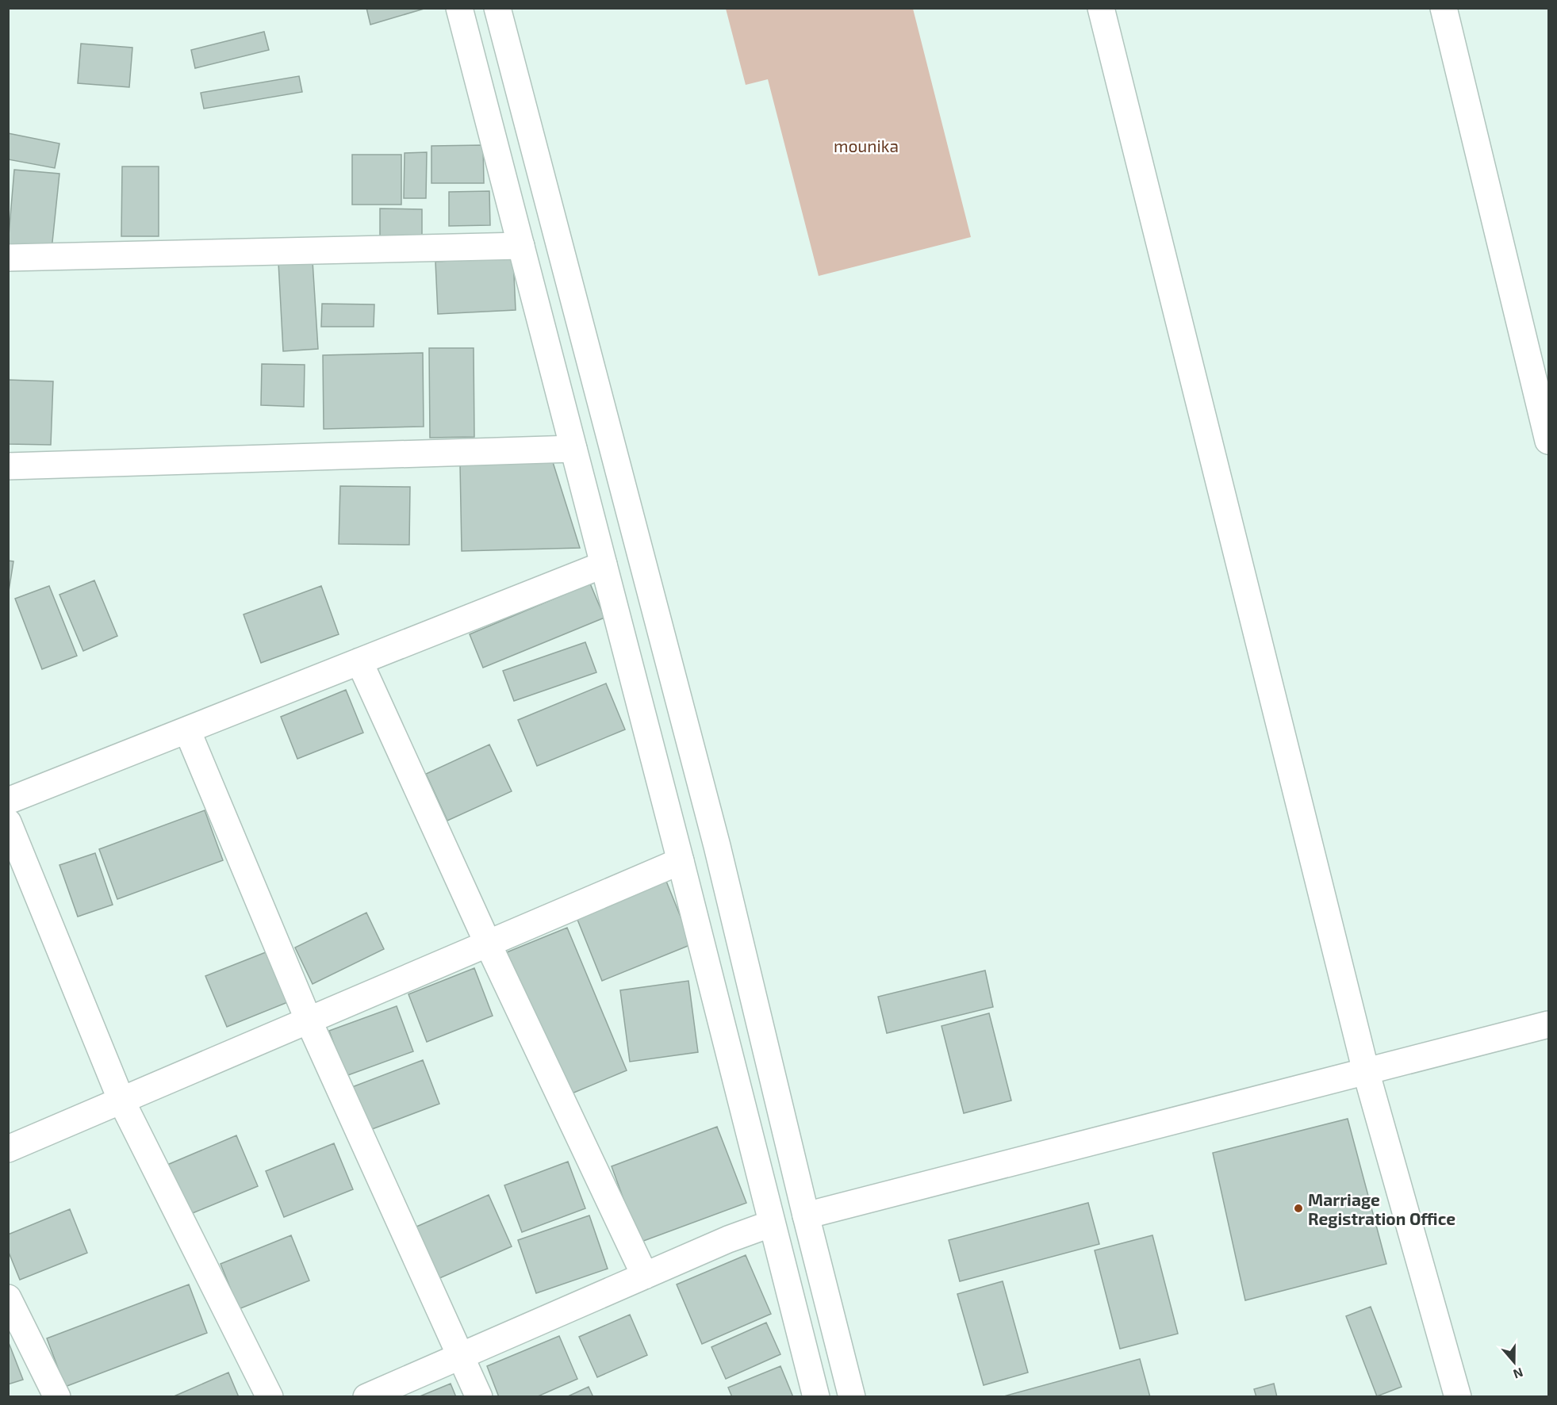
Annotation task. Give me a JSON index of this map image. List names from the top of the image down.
{
  "parks": ["mounika"],
  "places": ["Marriage Registration Office"],
  "north": "bottom"
}
